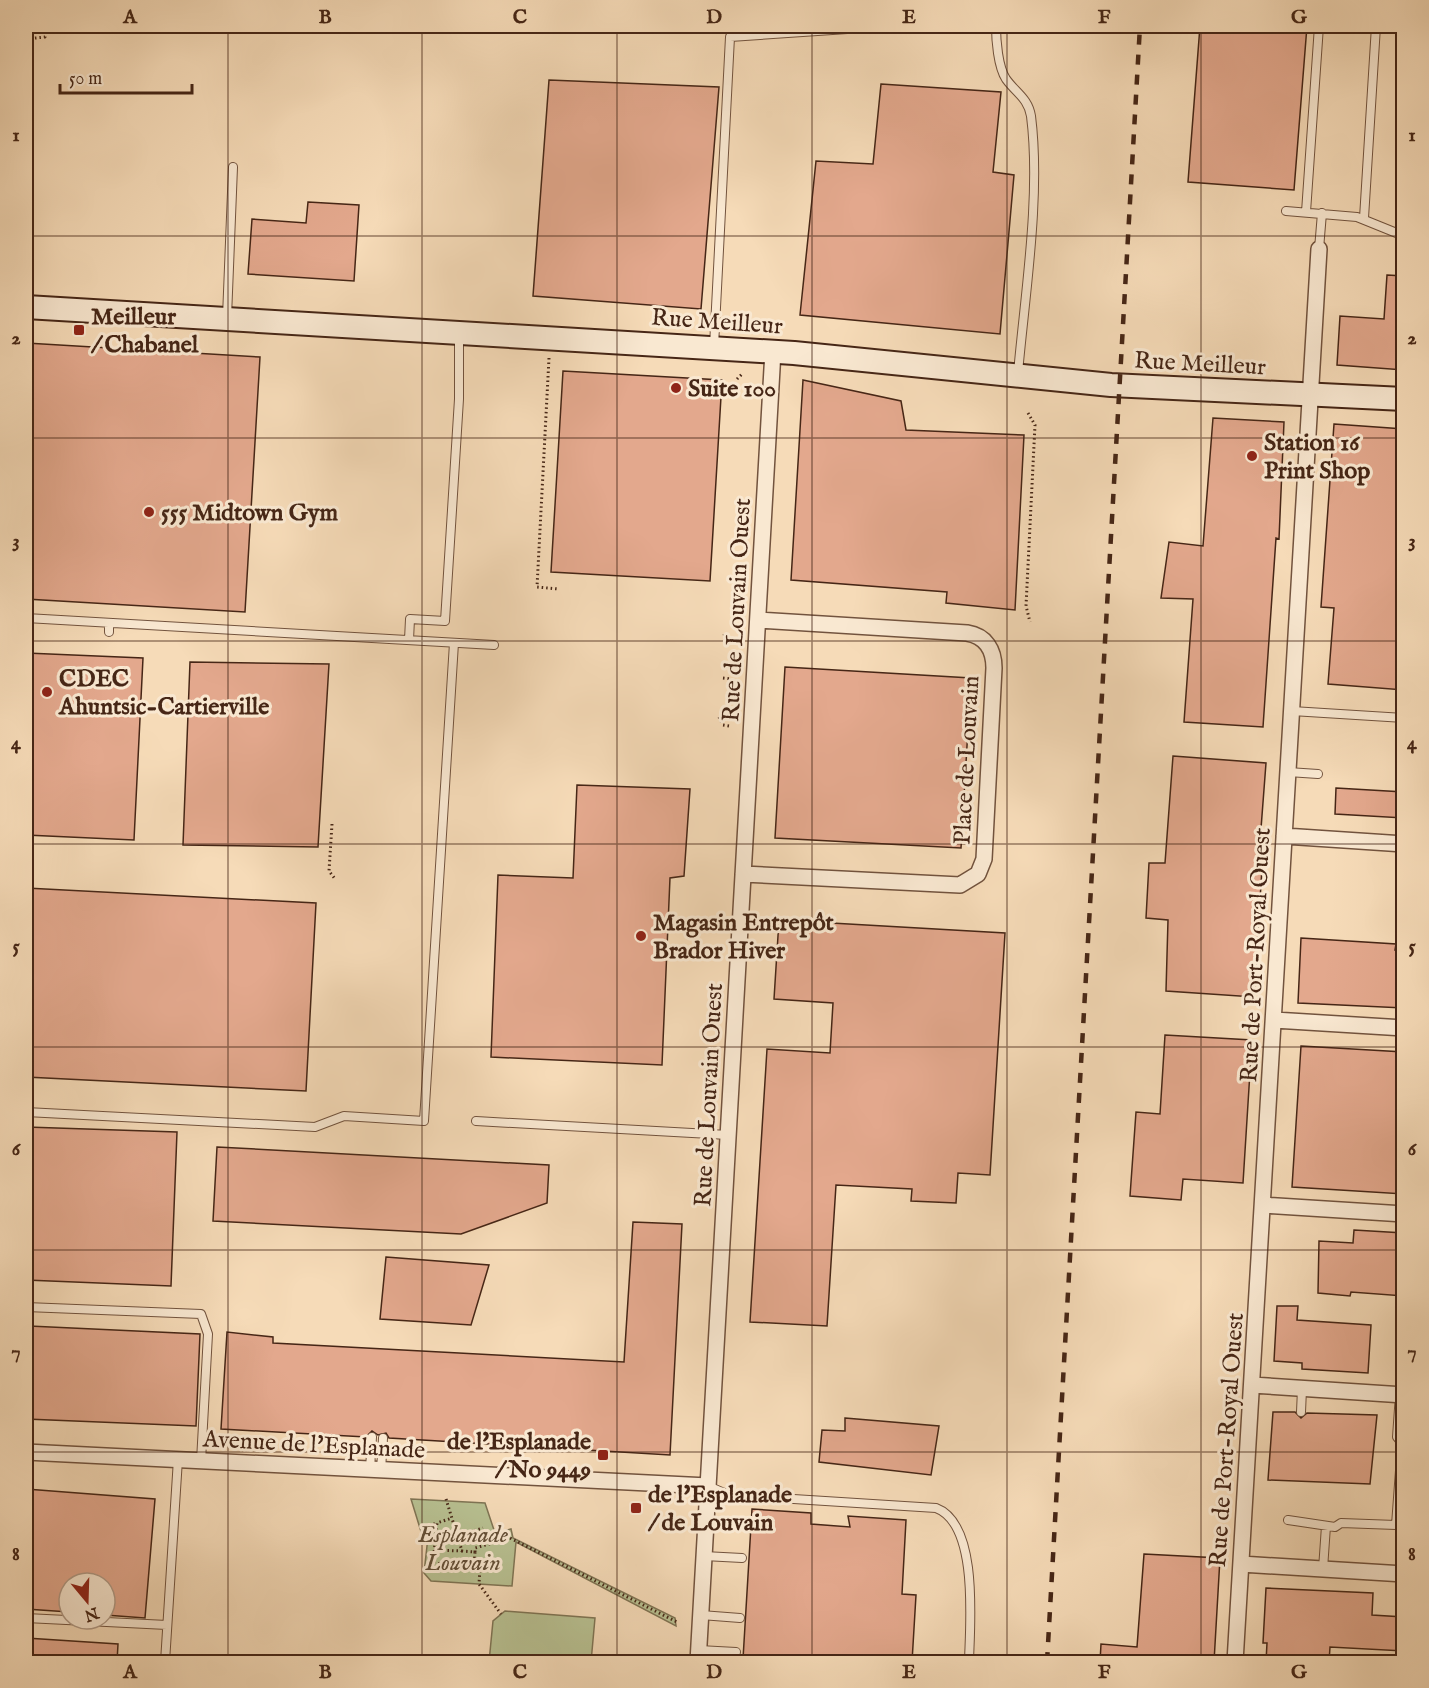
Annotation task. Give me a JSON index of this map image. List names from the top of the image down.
{
  "streets": {
    "street": [
      "Rue Meilleur",
      "Rue de Louvain Ouest",
      "Place de Louvain",
      "Rue de Port-Royal Ouest",
      "Avenue de l'Esplanade"
    ]
  },
  "crossings": [
    ["Rue Meilleur", "Rue de Louvain Ouest"],
    ["Rue Meilleur", "Rue de Port-Royal Ouest"],
    ["Rue de Louvain Ouest", "Place de Louvain"],
    ["Rue de Louvain Ouest", "Avenue de l'Esplanade"]
  ],
  "parks": ["Esplanade Louvain"],
  "places": {
    "transit": ["Meilleur / Chabanel", "de l'Esplanade / No 9449", "de l'Esplanade / de Louvain"],
    "other": [
      "Suite 100",
      "Station 16 Print Shop",
      "555 Midtown Gym",
      "CDEC Ahuntsic-Cartierville",
      "Magasin Entrepôt Brador Hiver"
    ]
  },
  "scale_bar": "50 m",
  "north": "bottom",
  "grid": {
    "columns": [
      "A",
      "B",
      "C",
      "D",
      "E",
      "F",
      "G"
    ],
    "rows": [
      "1",
      "2",
      "3",
      "4",
      "5",
      "6",
      "7",
      "8"
    ]
  }
}
